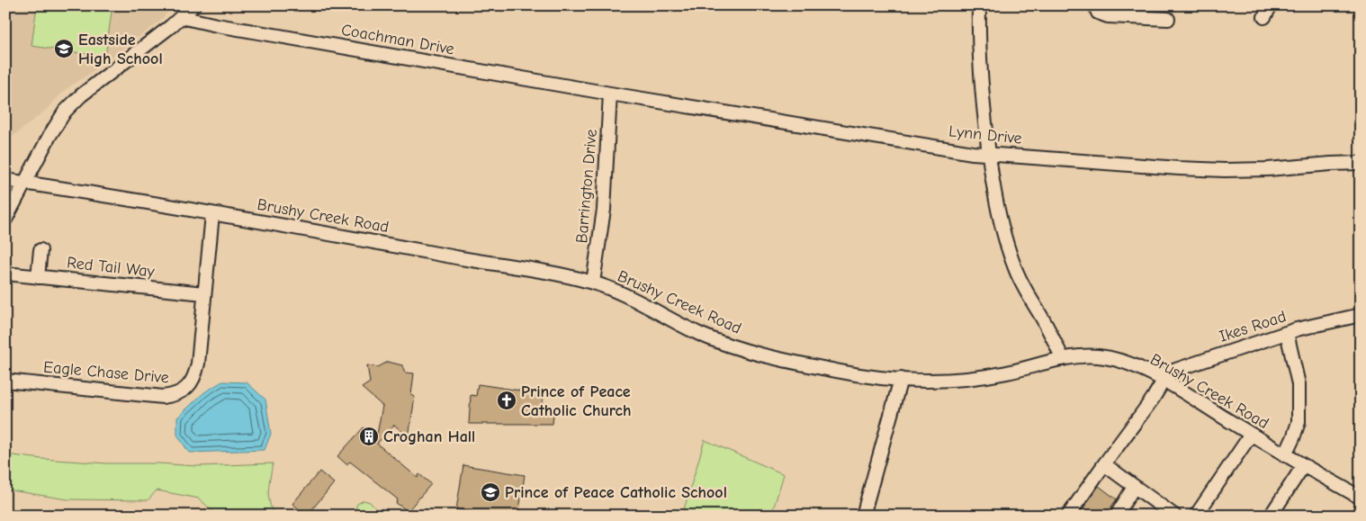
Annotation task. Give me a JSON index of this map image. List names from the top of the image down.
{
  "streets": {
    "street": [
      "Coachman Drive",
      "Lynn Drive",
      "Barrington Drive",
      "Brushy Creek Road",
      "Red Tail Way",
      "Ikes Road",
      "Eagle Chase Drive"
    ]
  },
  "crossings": [
    ["Coachman Drive", "Lynn Drive"],
    ["Coachman Drive", "Barrington Drive"],
    ["Lynn Drive", "Barrington Drive"],
    ["Barrington Drive", "Brushy Creek Road"],
    ["Brushy Creek Road", "Ikes Road"],
    ["Brushy Creek Road", "Eagle Chase Drive"],
    ["Red Tail Way", "Eagle Chase Drive"]
  ],
  "places": {
    "school or university": ["Eastside High School", "Prince of Peace Catholic School"],
    "church": ["Prince of Peace Catholic Church"],
    "building": ["Croghan Hall"]
  }
}
